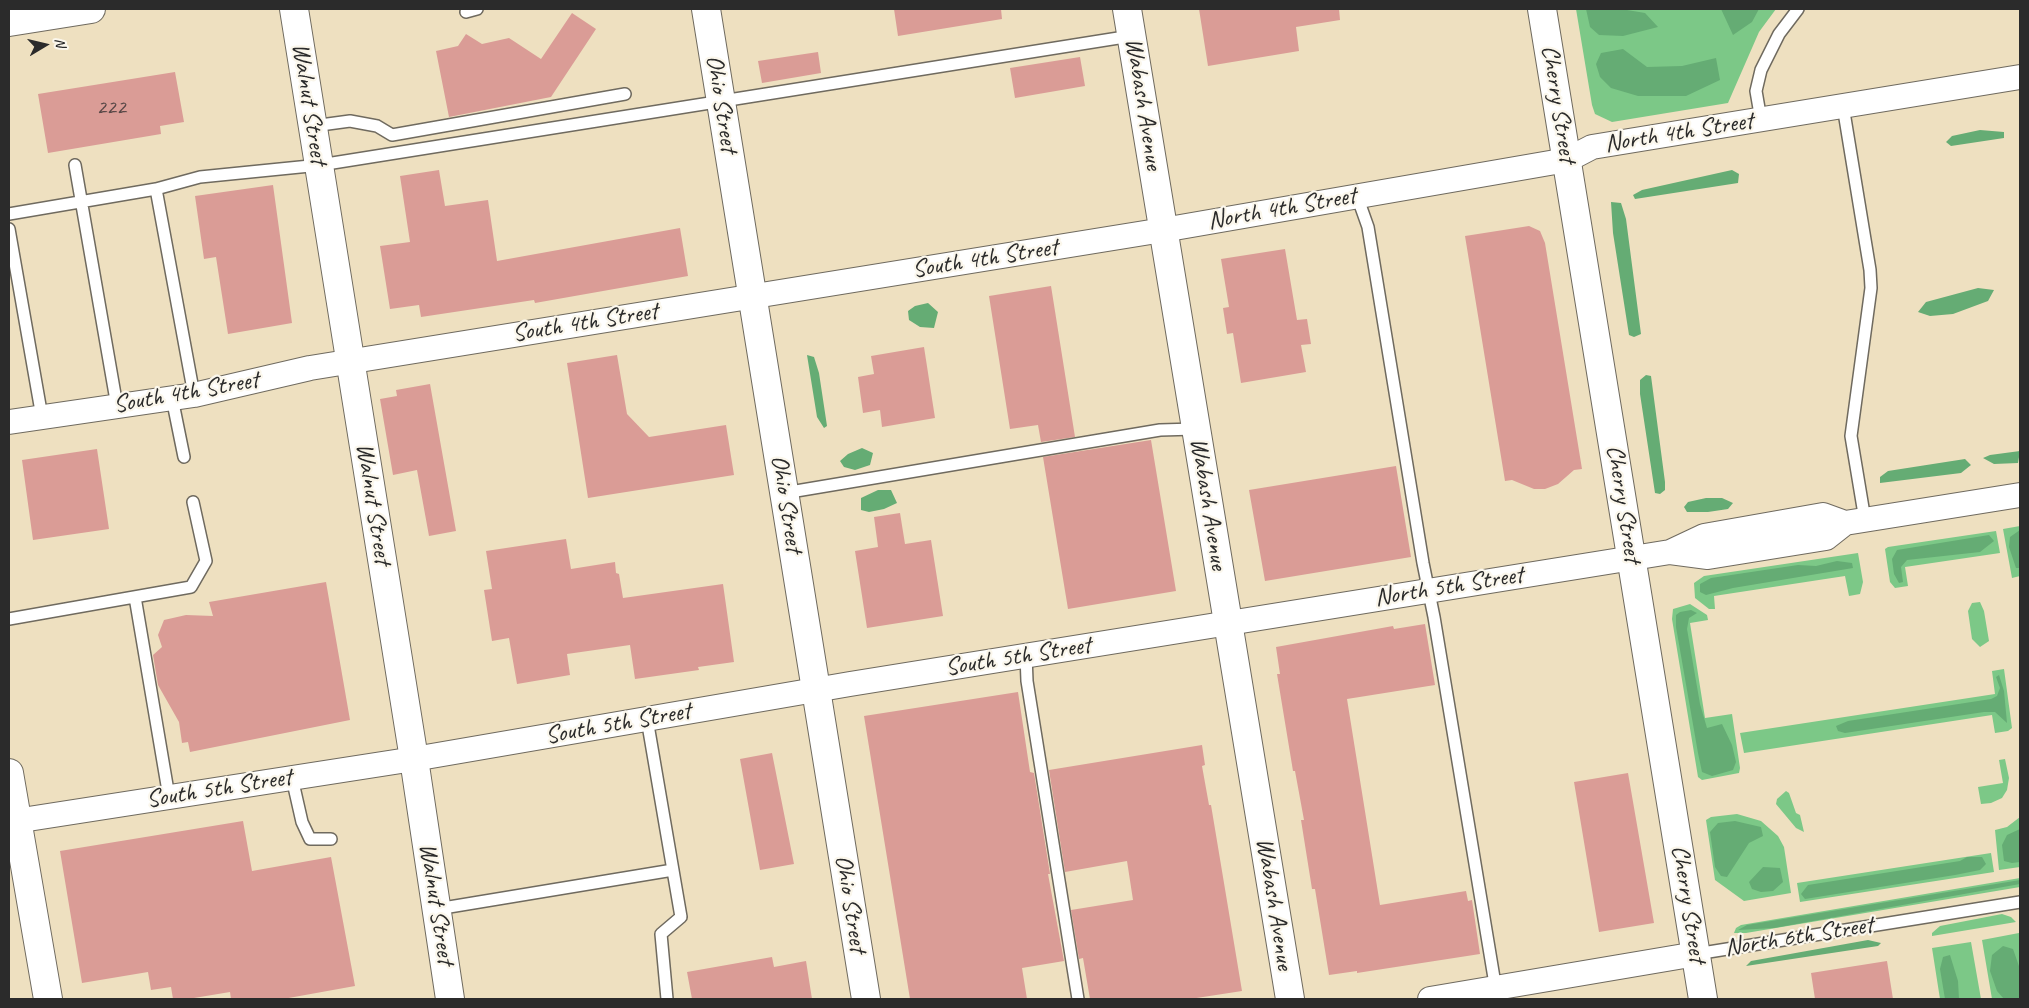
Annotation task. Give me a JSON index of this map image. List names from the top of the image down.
{
  "streets": {
    "main road": [
      "Walnut Street",
      "Ohio Street",
      "Wabash Avenue",
      "Cherry Street"
    ],
    "street": [
      "North 4th Street",
      "South 4th Street",
      "North 5th Street",
      "South 5th Street",
      "North 6th Street"
    ]
  },
  "crossings": [
    ["Walnut Street", "South 4th Street"],
    ["Walnut Street", "South 5th Street"],
    ["Ohio Street", "South 4th Street"],
    ["Ohio Street", "South 5th Street"],
    ["Wabash Avenue", "North 4th Street"],
    ["Wabash Avenue", "South 4th Street"],
    ["Wabash Avenue", "North 5th Street"],
    ["Wabash Avenue", "South 5th Street"],
    ["Cherry Street", "North 4th Street"],
    ["Cherry Street", "North 5th Street"],
    ["Cherry Street", "North 6th Street"],
    ["North 4th Street", "South 4th Street"],
    ["North 5th Street", "South 5th Street"]
  ],
  "house_numbers": ["222"],
  "north": "right"
}
